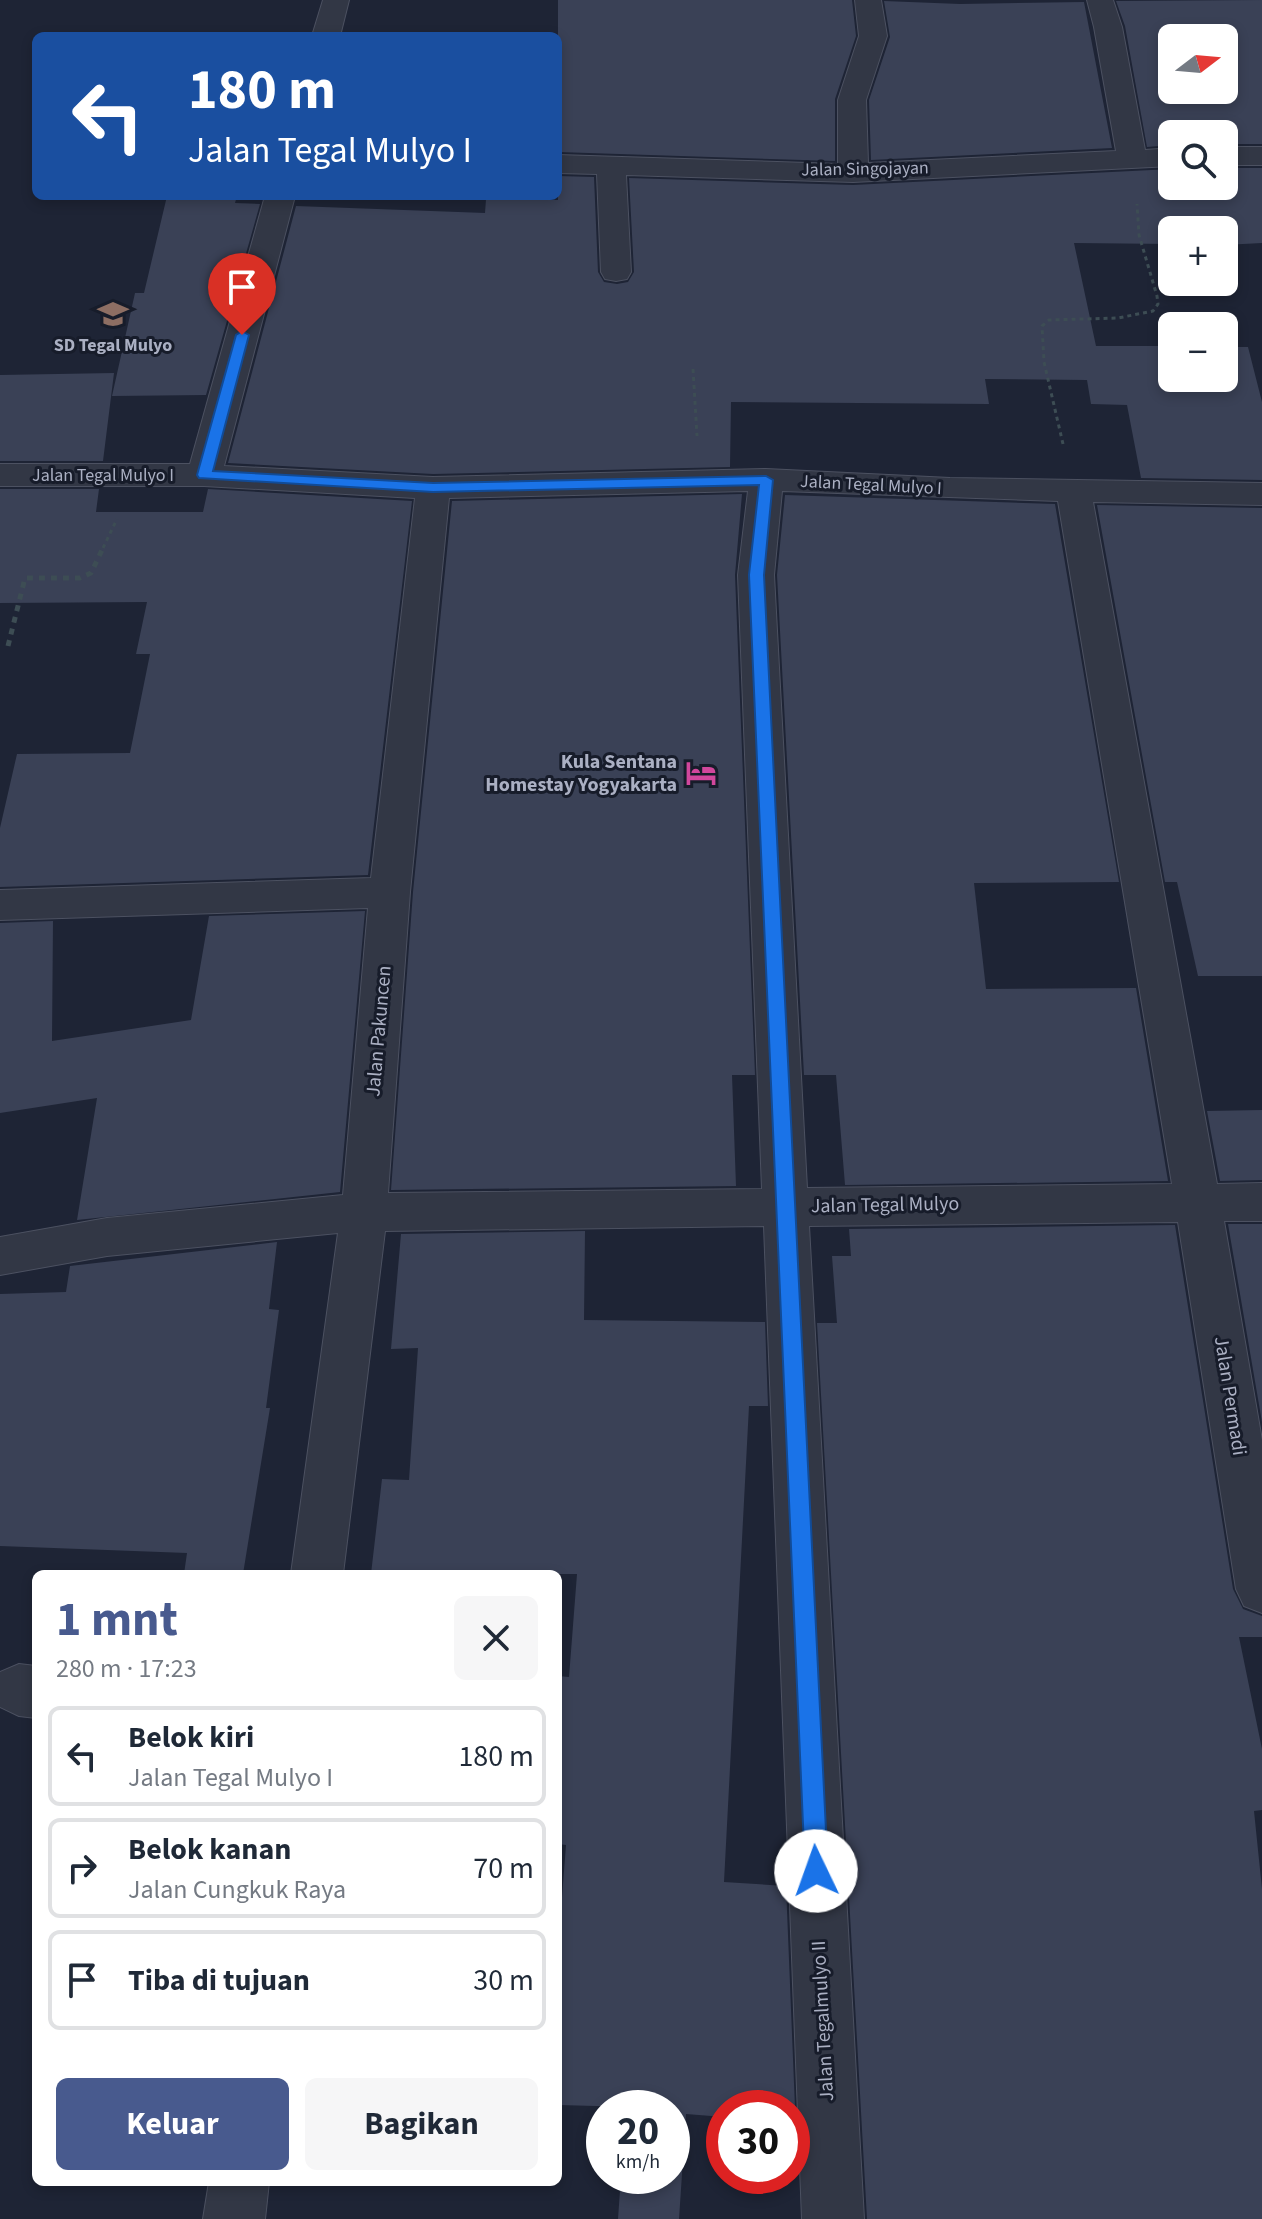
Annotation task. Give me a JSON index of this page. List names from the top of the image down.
{
  "streets": {
    "street": [
      "Jalan Singojayan",
      "Jalan Tegal Mulyo I",
      "Jalan Pakuncen",
      "Jalan Tegal Mulyo",
      "Jalan Permadi",
      "Jalan Tegalmulyo II"
    ]
  },
  "crossings": [
    ["Jalan Tegal Mulyo I", "Jalan Pakuncen"],
    ["Jalan Tegal Mulyo I", "Jalan Permadi"],
    ["Jalan Tegal Mulyo I", "Jalan Tegalmulyo II"],
    ["Jalan Pakuncen", "Jalan Tegal Mulyo"],
    ["Jalan Tegal Mulyo", "Jalan Permadi"],
    ["Jalan Tegal Mulyo", "Jalan Tegalmulyo II"]
  ],
  "places": {
    "school or university": ["SD Tegal Mulyo"],
    "hotel": ["Kula Sentana Homestay Yogyakarta"]
  },
  "north": "right",
  "page": {
    "map_buttons": ["+", "−"],
    "turn": ["180 m", "Jalan Tegal Mulyo I"],
    "heading": ["1 mnt", "280 m · 17:23"],
    "list": [
      {
        "name": "Belok kiri",
        "note": "Jalan Tegal Mulyo I",
        "value": "180 m"
      },
      {
        "name": "Belok kanan",
        "note": "Jalan Cungkuk Raya",
        "value": "70 m"
      },
      {
        "name": "Tiba di tujuan",
        "value": "30 m"
      }
    ],
    "buttons": ["Keluar", "Bagikan"],
    "speed": "20 km/h",
    "limit": "30"
  }
}
